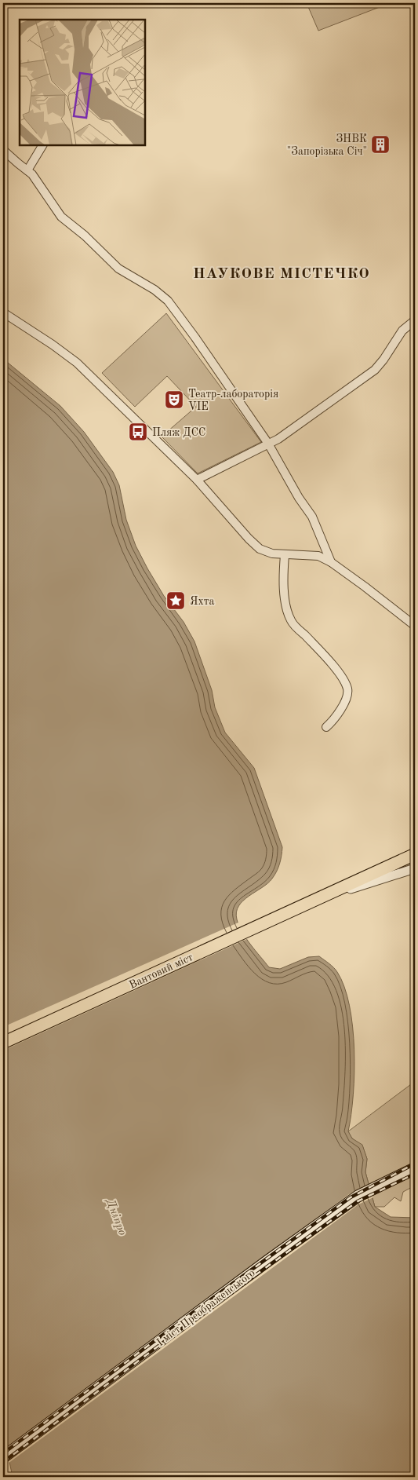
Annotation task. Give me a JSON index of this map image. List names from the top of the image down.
{
  "streets": {
    "main road": ["Вантовий міст", "I міст Преображенського"]
  },
  "districts": ["НАУКОВЕ МІСТЕЧКО"],
  "water": ["Дніпро"],
  "places": {
    "building": ["ЗНВК \"Запорізька Січ\""],
    "theatre": ["Театр-лабораторія VIE"],
    "bus stop": ["Пляж ДСС"],
    "place": ["Яхта"]
  }
}
